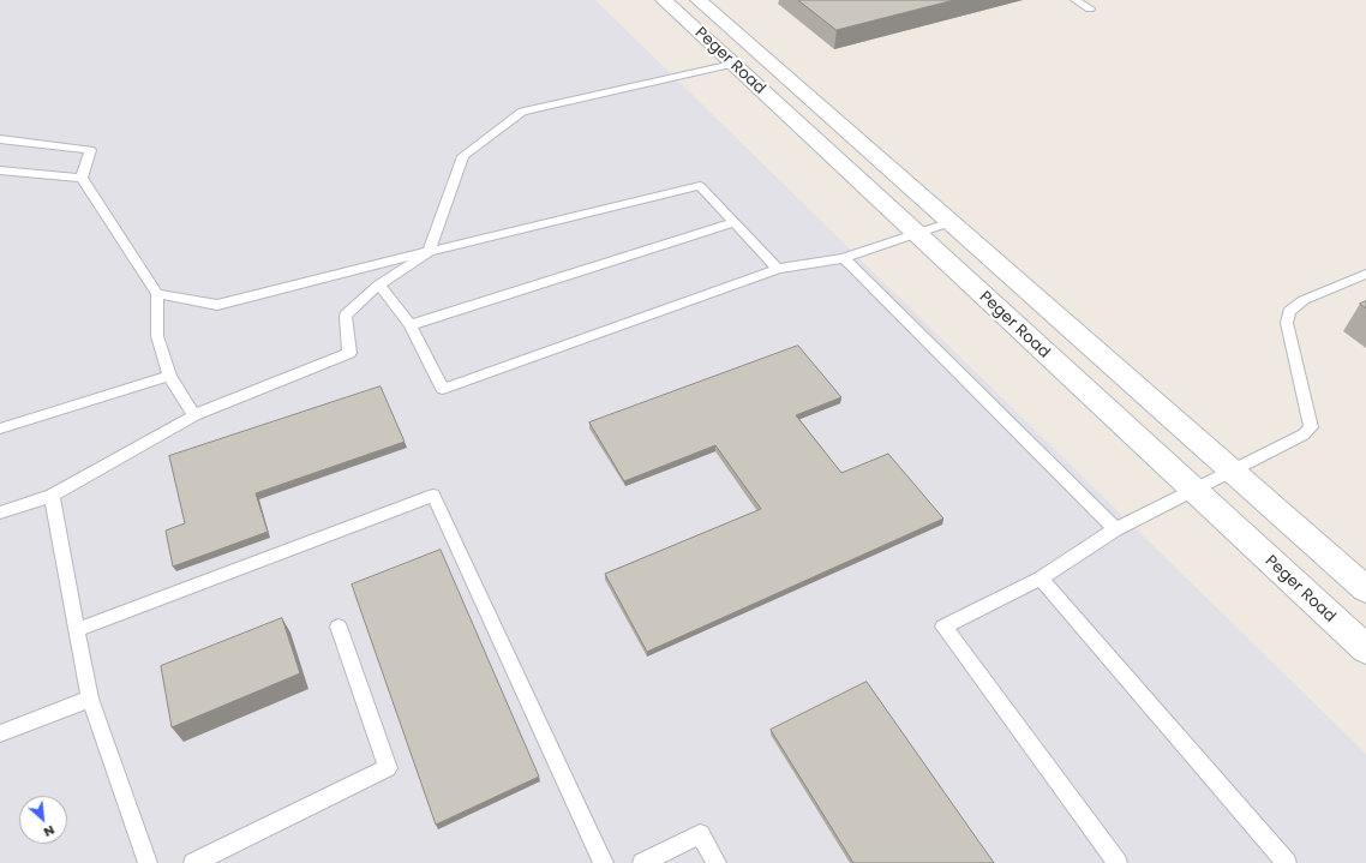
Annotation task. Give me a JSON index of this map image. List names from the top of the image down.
{
  "streets": {
    "main road": ["Peger Road"]
  },
  "north": "bottom right"
}
